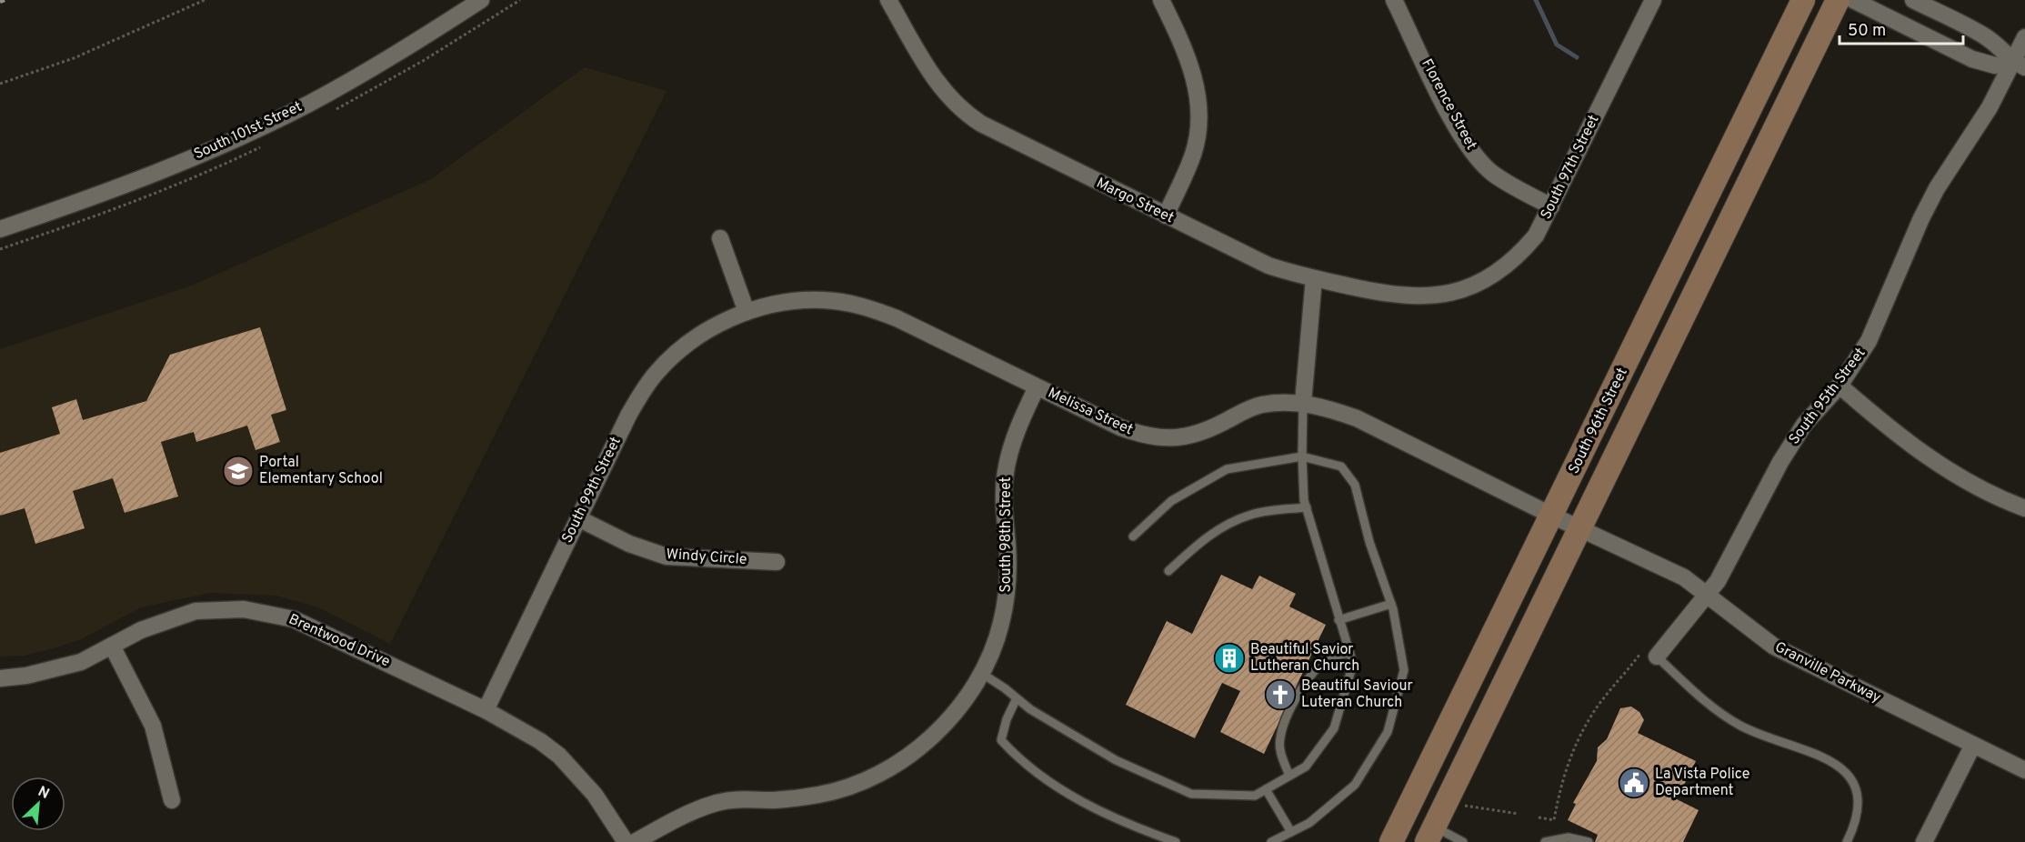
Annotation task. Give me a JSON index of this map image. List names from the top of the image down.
{
  "streets": {
    "main road": ["South 96th Street"],
    "street": [
      "Florence Street",
      "South 101st Street",
      "South 97th Street",
      "Margo Street",
      "South 95th Street",
      "Melissa Street",
      "South 99th Street",
      "South 98th Street",
      "Windy Circle",
      "Brentwood Drive",
      "Granville Parkway"
    ]
  },
  "crossings": [
    ["Florence Street", "South 97th Street"],
    ["South 97th Street", "Margo Street"],
    ["South 95th Street", "Granville Parkway"],
    ["Melissa Street", "South 96th Street"],
    ["Melissa Street", "South 99th Street"],
    ["Melissa Street", "South 98th Street"],
    ["Melissa Street", "Granville Parkway"],
    ["South 96th Street", "Granville Parkway"],
    ["South 99th Street", "Windy Circle"],
    ["South 99th Street", "Brentwood Drive"]
  ],
  "places": {
    "school or university": ["Portal Elementary School"],
    "building": ["Beautiful Savior Lutheran Church"],
    "church": ["Beautiful Saviour Luteran Church"],
    "public building": ["La Vista Police Department"]
  },
  "scale_bar": "50 m",
  "north": "top right"
}
